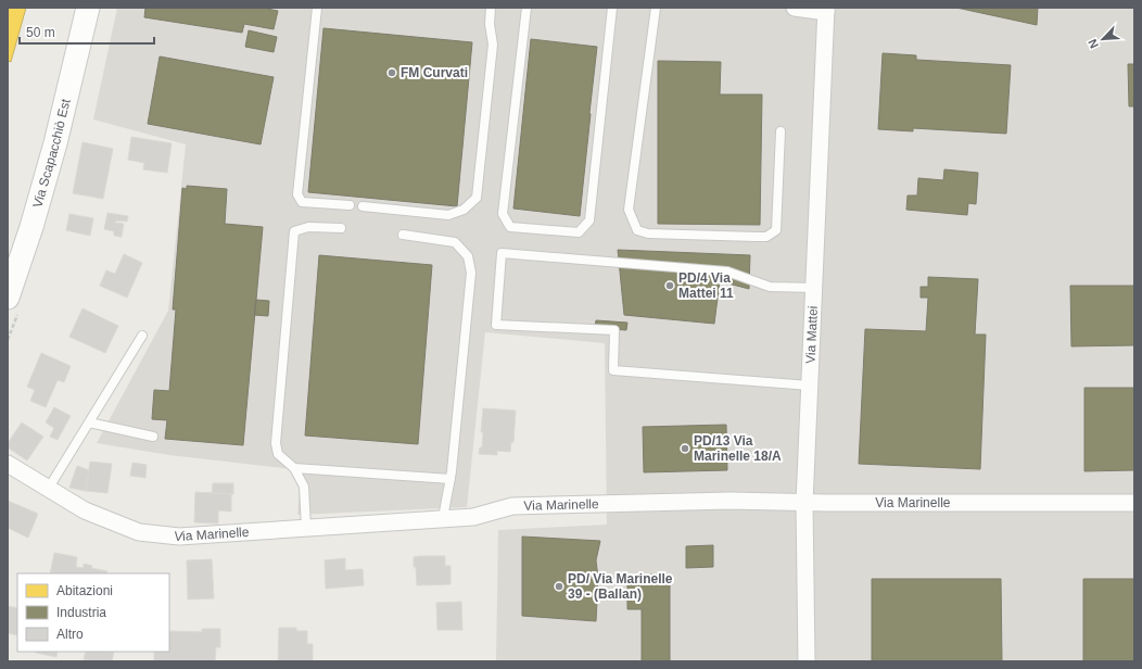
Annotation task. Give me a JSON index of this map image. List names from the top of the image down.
{
  "streets": {
    "main road": ["Via Scapacchiò Est"],
    "street": ["Via Mattei", "Via Marinelle"]
  },
  "crossings": [
    ["Via Mattei", "Via Marinelle"]
  ],
  "places": [
    "FM Curvati",
    "PD/4 Via Mattei 11",
    "PD/13 Via Marinelle 18/A",
    "PD/ Via Marinelle 39 - (Ballan)"
  ],
  "legend": ["Abitazioni", "Industria", "Altro"],
  "scale_bar": "50 m",
  "north": "bottom left"
}
